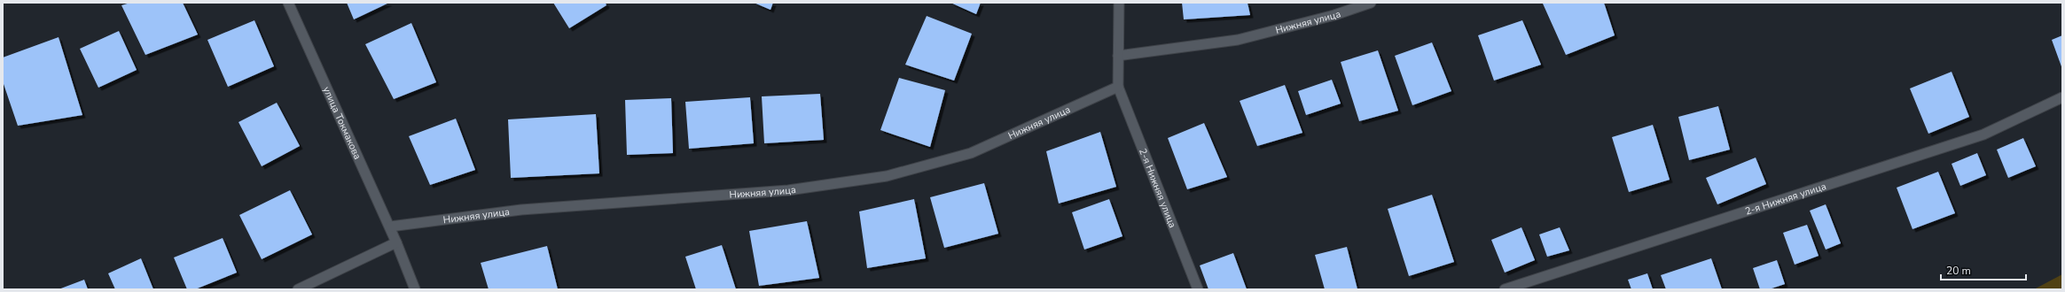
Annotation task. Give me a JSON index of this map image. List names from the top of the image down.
{
  "streets": {
    "street": ["Нижняя улица", "улица Токмакова", "2-я Нижняя улица"]
  },
  "crossings": [
    ["Нижняя улица", "улица Токмакова"],
    ["Нижняя улица", "2-я Нижняя улица"]
  ],
  "scale_bar": "20 m"
}
